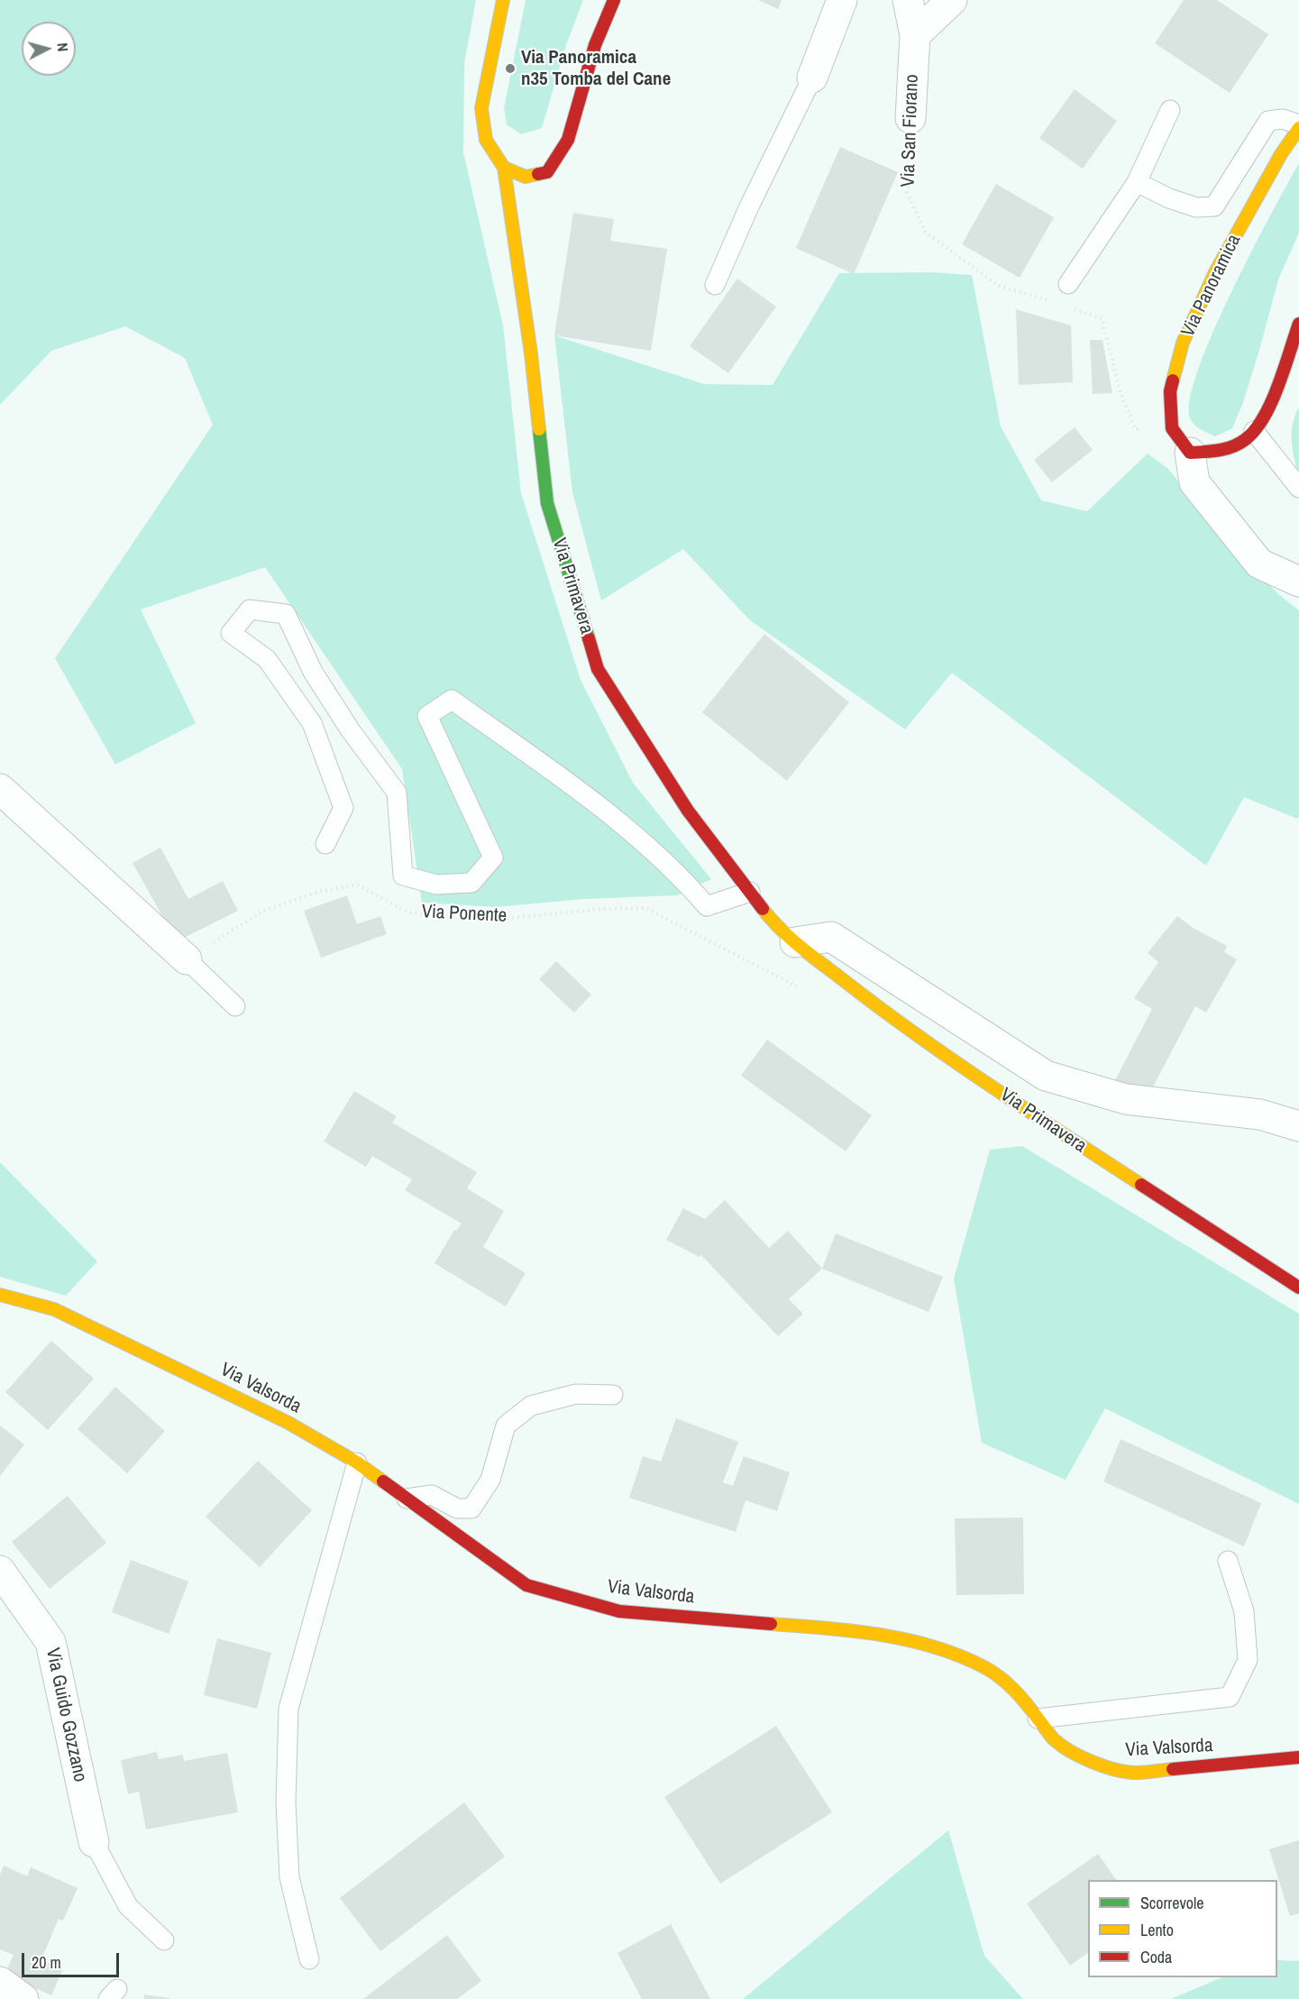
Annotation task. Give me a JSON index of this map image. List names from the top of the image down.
{
  "streets": {
    "street": [
      "Via San Fiorano",
      "Via Panoramica",
      "Via Primavera",
      "Via Valsorda",
      "Via Guido Gozzano"
    ],
    "path": ["Via Ponente"]
  },
  "places": ["Via Panoramica n35 Tomba del Cane"],
  "legend": ["Scorrevole", "Lento", "Coda"],
  "scale_bar": "20 m",
  "north": "right"
}
